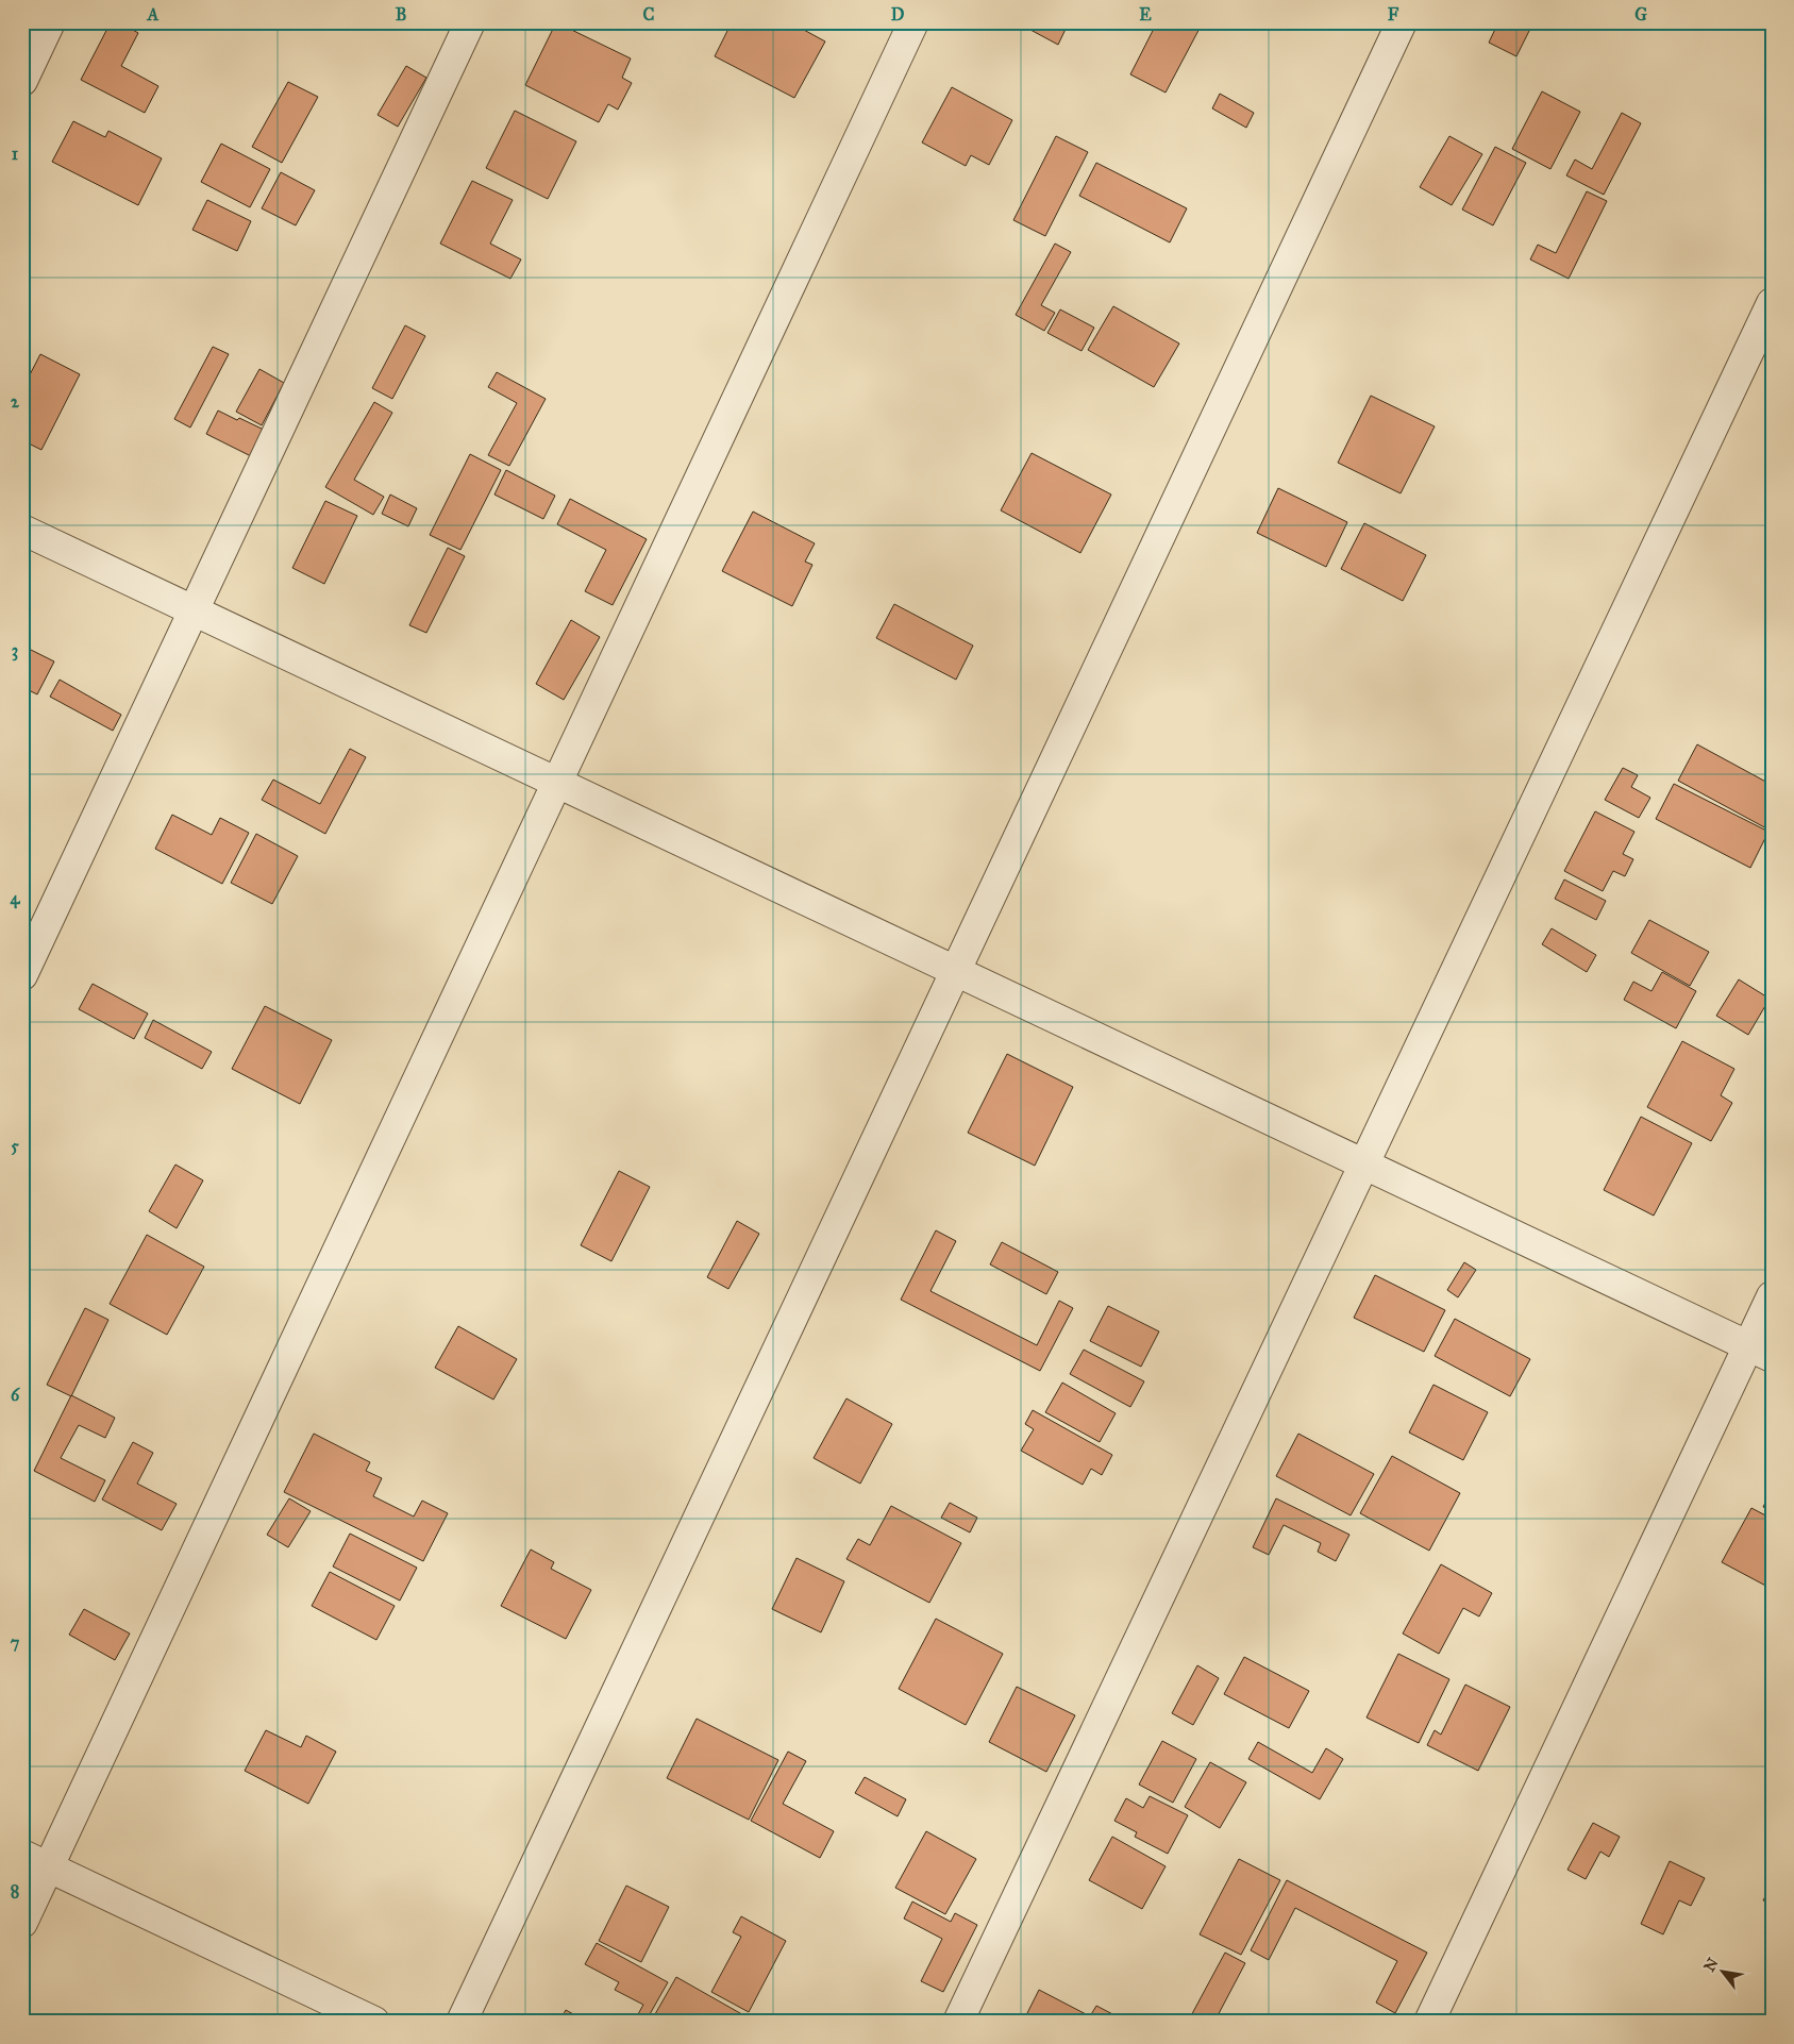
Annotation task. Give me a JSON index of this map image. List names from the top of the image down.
{
  "north": "top left",
  "grid": {
    "columns": [
      "A",
      "B",
      "C",
      "D",
      "E",
      "F",
      "G"
    ],
    "rows": [
      "1",
      "2",
      "3",
      "4",
      "5",
      "6",
      "7",
      "8"
    ]
  }
}
